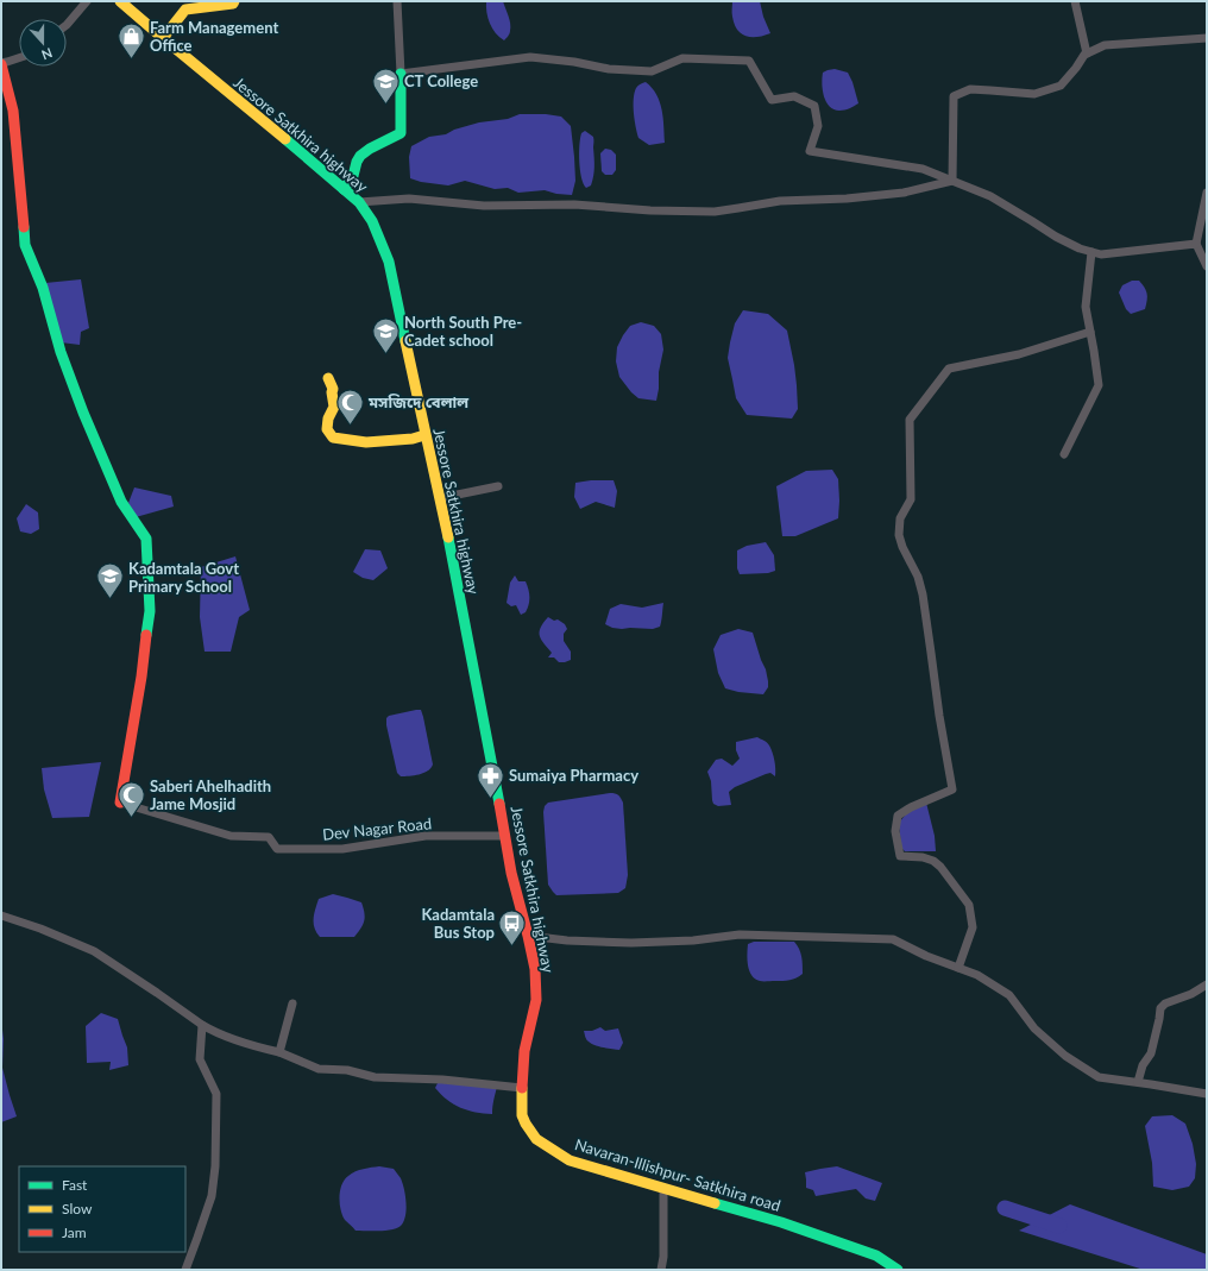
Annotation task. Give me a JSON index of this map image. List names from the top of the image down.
{
  "streets": {
    "main road": ["Jessore Satkhira highway", "Navaran-Illishpur- Satkhira road"],
    "street": ["Dev Nagar Road"]
  },
  "crossings": [
    ["Jessore Satkhira highway", "Dev Nagar Road"],
    ["Jessore Satkhira highway", "Navaran-Illishpur- Satkhira road"]
  ],
  "places": {
    "shop": ["Farm Management Office"],
    "school or university": ["CT College", "North South Pre- Cadet school", "Kadamtala Govt Primary School"],
    "mosque": ["মসজিদে বেলাল", "Saberi Ahelhadith Jame Mosjid"],
    "pharmacy": ["Sumaiya Pharmacy"],
    "bus stop": ["Kadamtala Bus Stop"]
  },
  "legend": ["Fast", "Slow", "Jam"],
  "north": "bottom"
}
